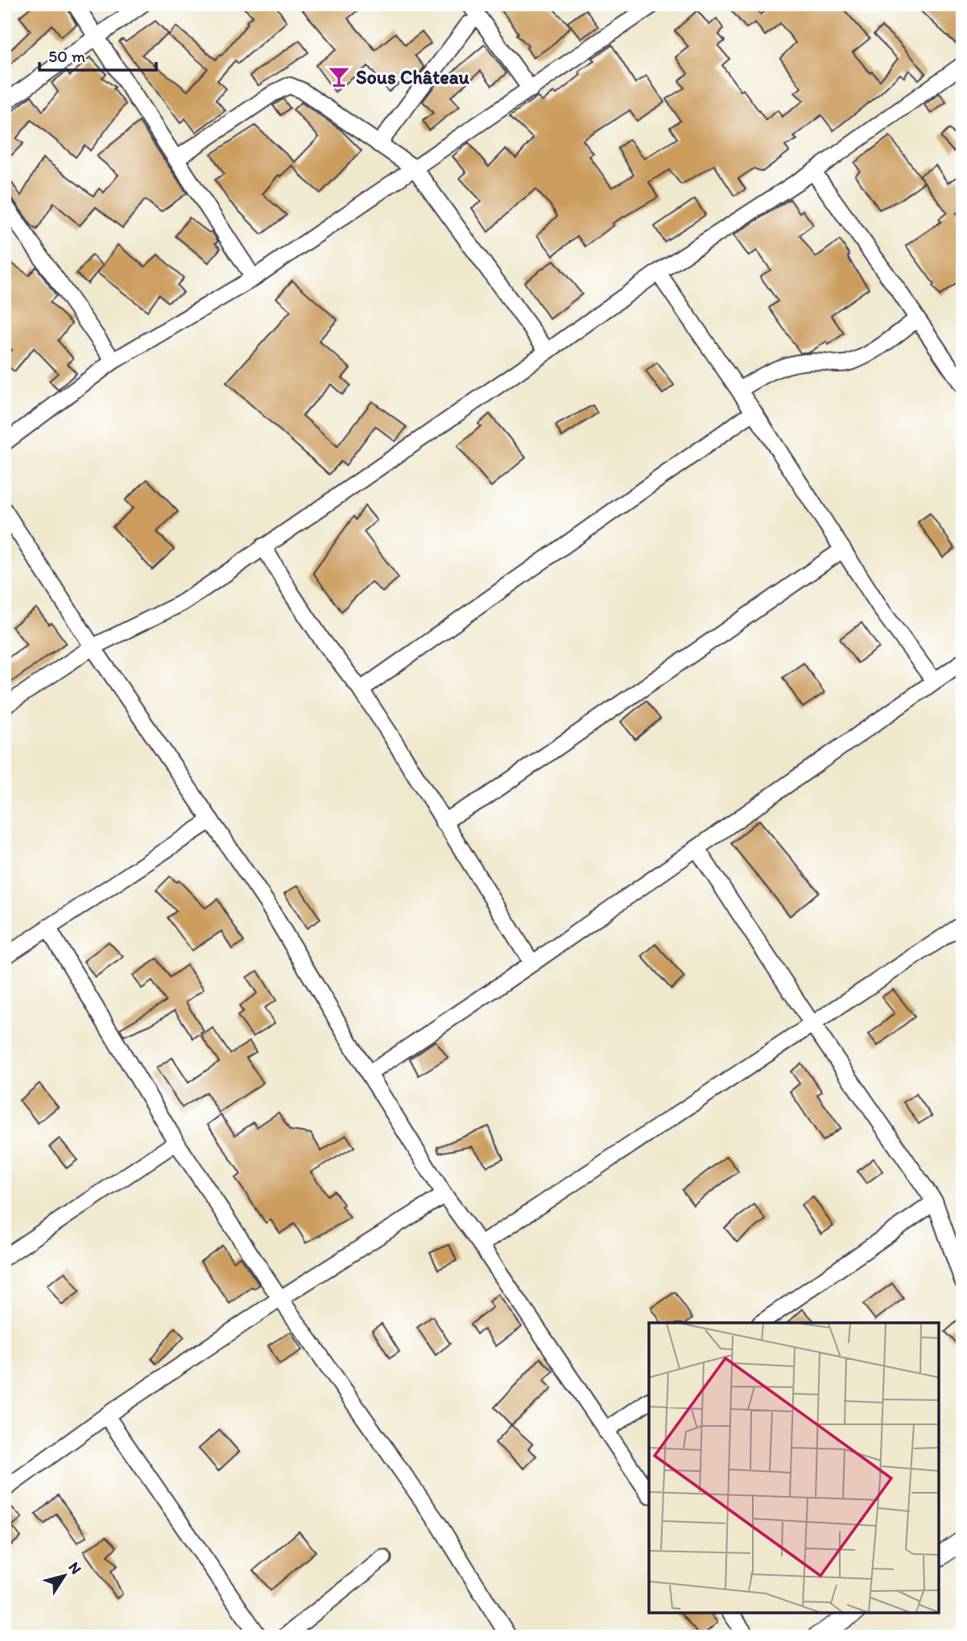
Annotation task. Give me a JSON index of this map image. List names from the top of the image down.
{
  "places": {
    "bar": ["Sous Château"]
  },
  "scale_bar": "50 m",
  "north": "top right"
}
